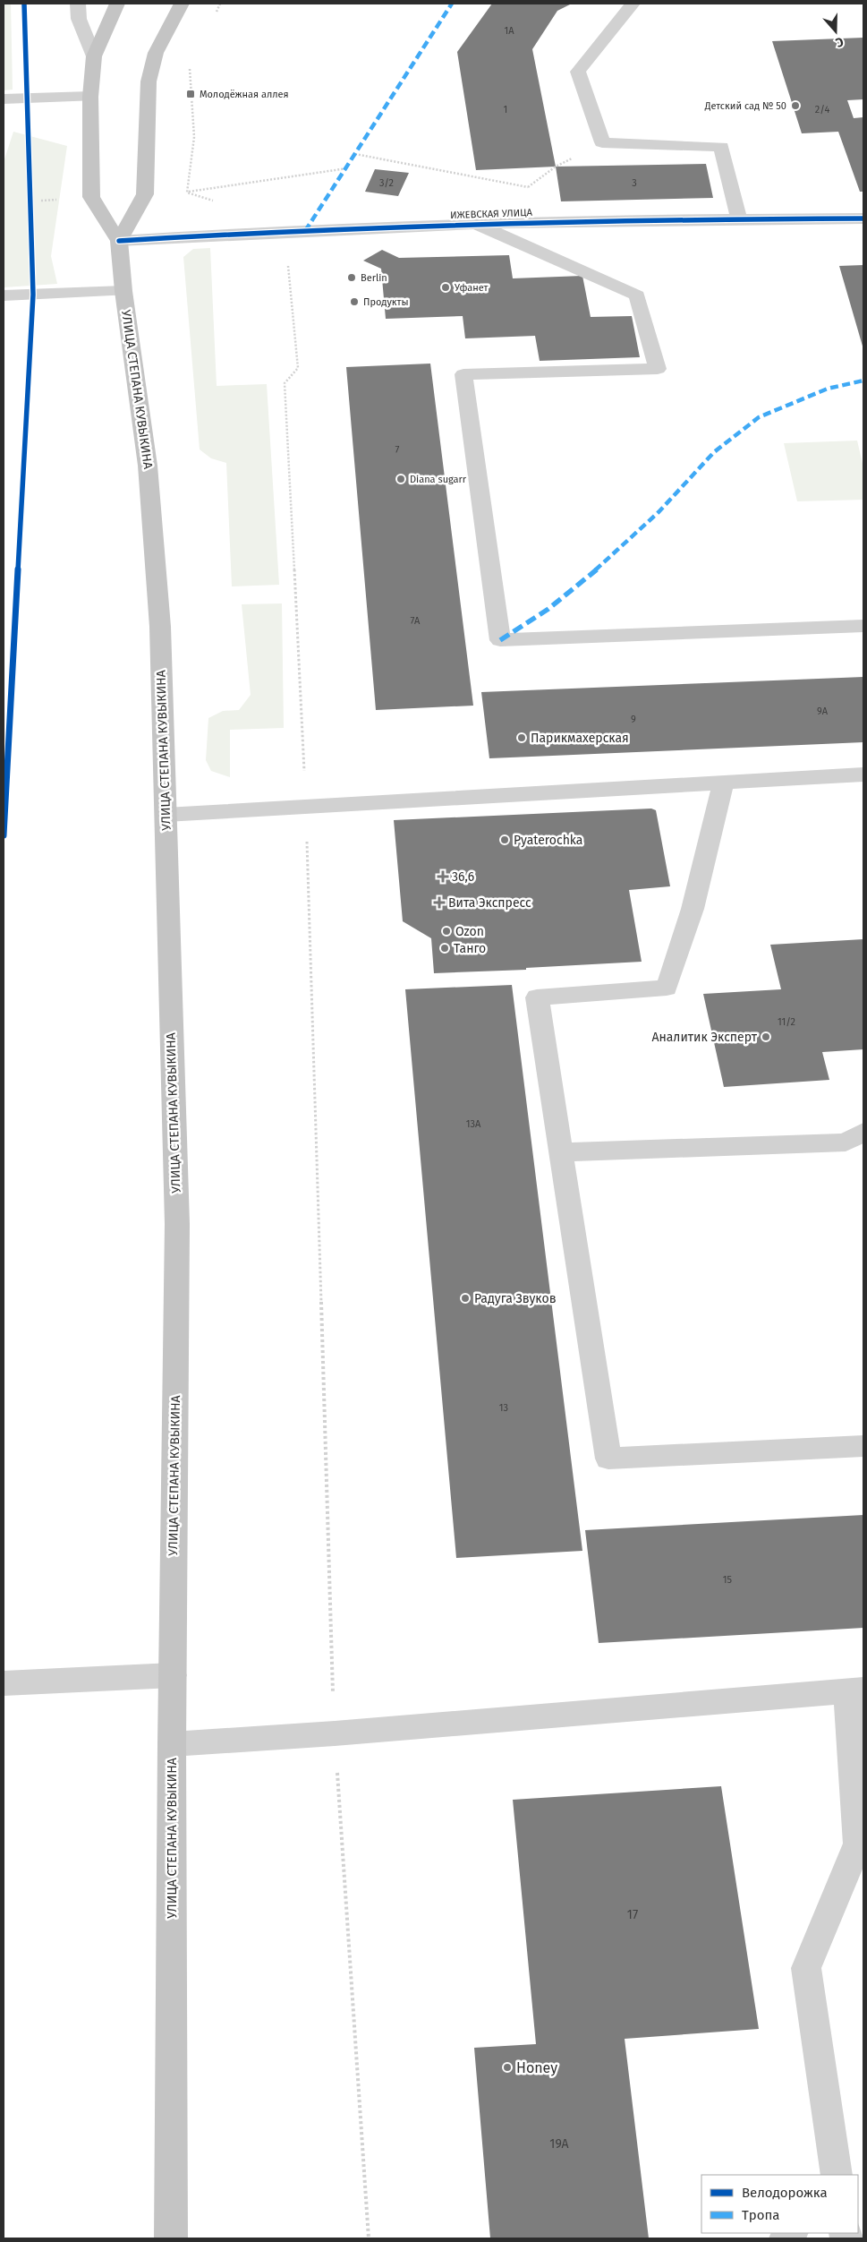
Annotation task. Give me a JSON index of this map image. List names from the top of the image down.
{
  "streets": {
    "main road": ["УЛИЦА СТЕПАНА КУВЫКИНА"],
    "street": ["ИЖЕВСКАЯ УЛИЦА"]
  },
  "crossings": [
    ["ИЖЕВСКАЯ УЛИЦА", "УЛИЦА СТЕПАНА КУВЫКИНА"]
  ],
  "places": {
    "transit": ["Молодёжная аллея"],
    "other": [
      "Детский сад № 50",
      "Berlin",
      "Уфанет",
      "Продукты",
      "Diana sugarr",
      "Парикмахерская",
      "Pyaterochka",
      "Ozon",
      "Танго",
      "Аналитик Эксперт",
      "Радуга Звуков",
      "Honey"
    ],
    "health": ["36,6", "Вита Экспресс"]
  },
  "house_numbers": [
    "1А",
    "1",
    "2/4",
    "3/2",
    "3",
    "7",
    "7А",
    "9А",
    "9",
    "11/2",
    "13А",
    "13",
    "15",
    "17",
    "19А"
  ],
  "legend": ["Велодорожка", "Тропа"],
  "north": "bottom"
}
